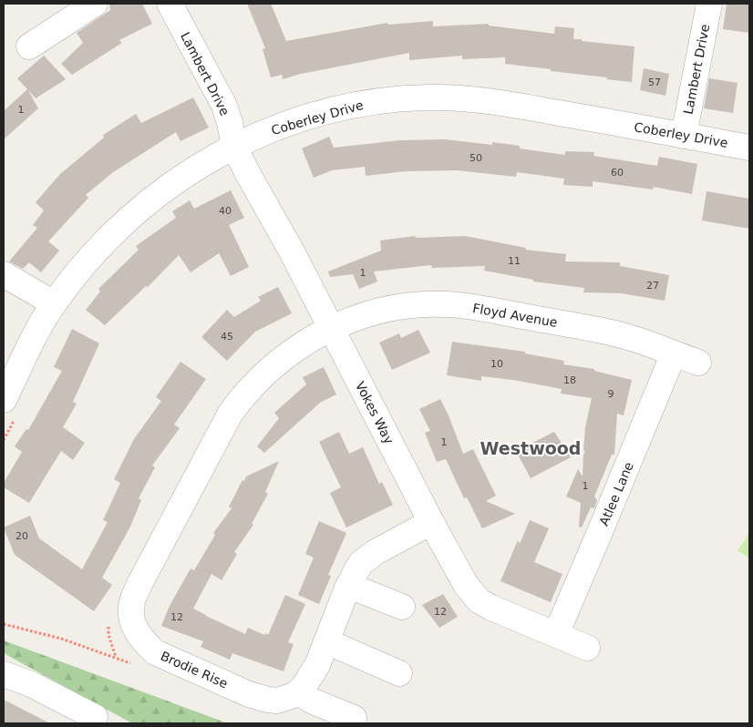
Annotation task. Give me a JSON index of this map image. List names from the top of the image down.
{
  "streets": {
    "street": [
      "Lambert Drive",
      "Coberley Drive",
      "Floyd Avenue",
      "Vokes Way",
      "Atlee Lane",
      "Brodie Rise"
    ]
  },
  "crossings": [
    ["Lambert Drive", "Coberley Drive"],
    ["Lambert Drive", "Vokes Way"],
    ["Coberley Drive", "Vokes Way"],
    ["Floyd Avenue", "Vokes Way"],
    ["Floyd Avenue", "Atlee Lane"],
    ["Floyd Avenue", "Brodie Rise"],
    ["Vokes Way", "Atlee Lane"],
    ["Vokes Way", "Brodie Rise"]
  ],
  "districts": ["Westwood"],
  "house_numbers": [
    "57",
    "1",
    "50",
    "60",
    "40",
    "11",
    "1",
    "27",
    "45",
    "10",
    "18",
    "9",
    "1",
    "1",
    "20",
    "12",
    "12"
  ]
}
